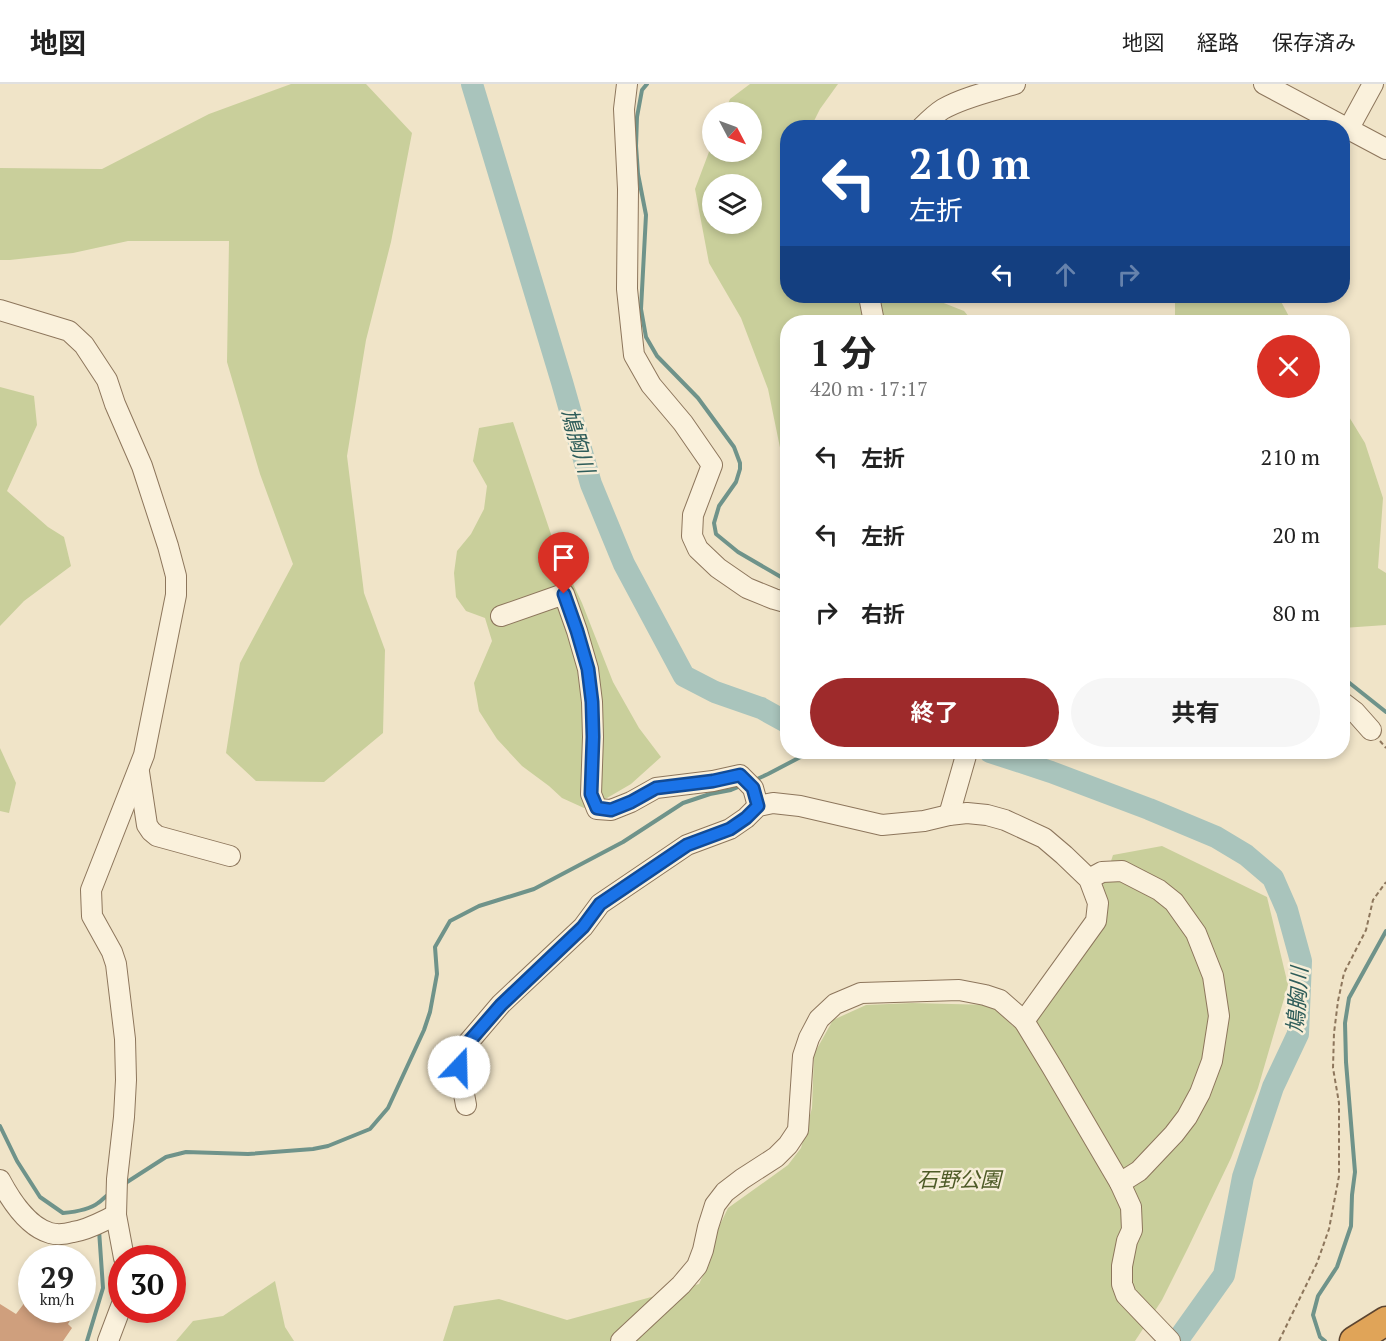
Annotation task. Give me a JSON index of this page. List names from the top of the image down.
{
  "water": ["鳩胸川"],
  "parks": ["石野公園"],
  "north": "bottom right",
  "page": {
    "header": "地図",
    "nav": ["地図", "経路", "保存済み"],
    "turn": ["210 m", "左折"],
    "heading": ["1 分", "420 m · 17:17"],
    "list": [
      {
        "name": "左折",
        "value": "210 m"
      },
      {
        "name": "左折",
        "value": "20 m"
      },
      {
        "name": "右折",
        "value": "80 m"
      }
    ],
    "buttons": ["終了", "共有"],
    "speed": "29 km/h",
    "limit": "30"
  }
}
